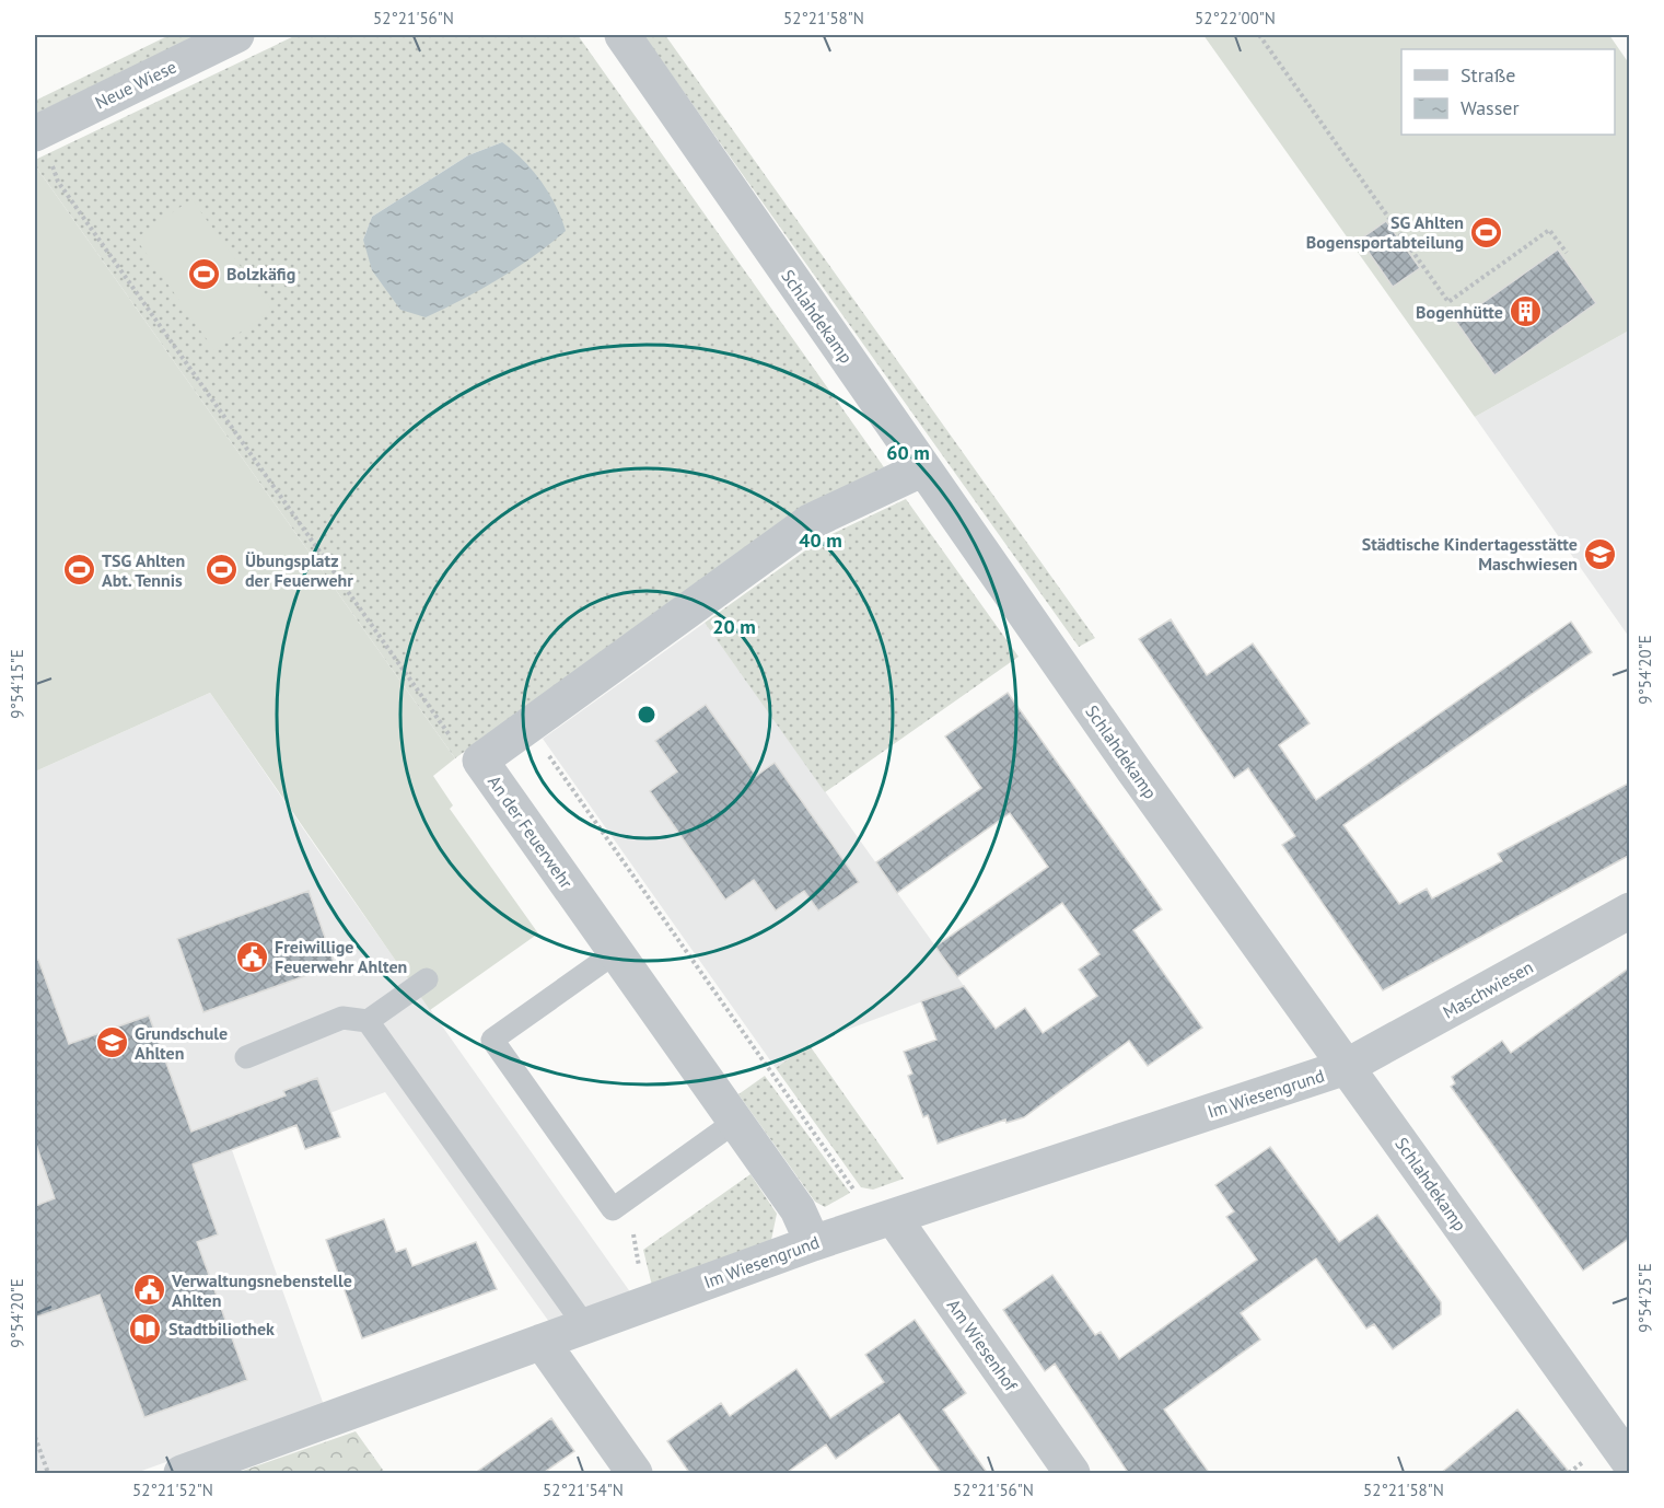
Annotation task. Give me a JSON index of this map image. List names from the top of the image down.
{
  "streets": {
    "street": [
      "Neue Wiese",
      "Schlahdekamp",
      "An der Feuerwehr",
      "Maschwiesen",
      "Im Wiesengrund",
      "Am Wiesenhof"
    ]
  },
  "crossings": [
    ["Schlahdekamp", "An der Feuerwehr"],
    ["Schlahdekamp", "Maschwiesen"],
    ["Schlahdekamp", "Im Wiesengrund"],
    ["An der Feuerwehr", "Im Wiesengrund"],
    ["Maschwiesen", "Im Wiesengrund"],
    ["Im Wiesengrund", "Am Wiesenhof"]
  ],
  "places": {
    "sports": [
      "SG Ahlten Bogensportabteilung",
      "Bolzkäfig",
      "TSG Ahlten Abt. Tennis",
      "Übungsplatz der Feuerwehr"
    ],
    "building": ["Bogenhütte"],
    "school or university": ["Städtische Kindertagesstätte Maschwiesen", "Grundschule Ahlten"],
    "public building": ["Freiwillige Feuerwehr Ahlten", "Verwaltungsnebenstelle Ahlten"],
    "library": ["Stadtbiliothek"]
  },
  "legend": ["Straße", "Wasser"],
  "coordinates": [
    "52°21'56\"N",
    "52°21'58\"N",
    "52°22'00\"N",
    "9°54'20\"E",
    "9°54'15\"E",
    "9°54'25\"E",
    "52°21'52\"N",
    "52°21'54\"N"
  ],
  "rings": ["60 m", "40 m", "20 m"]
}
